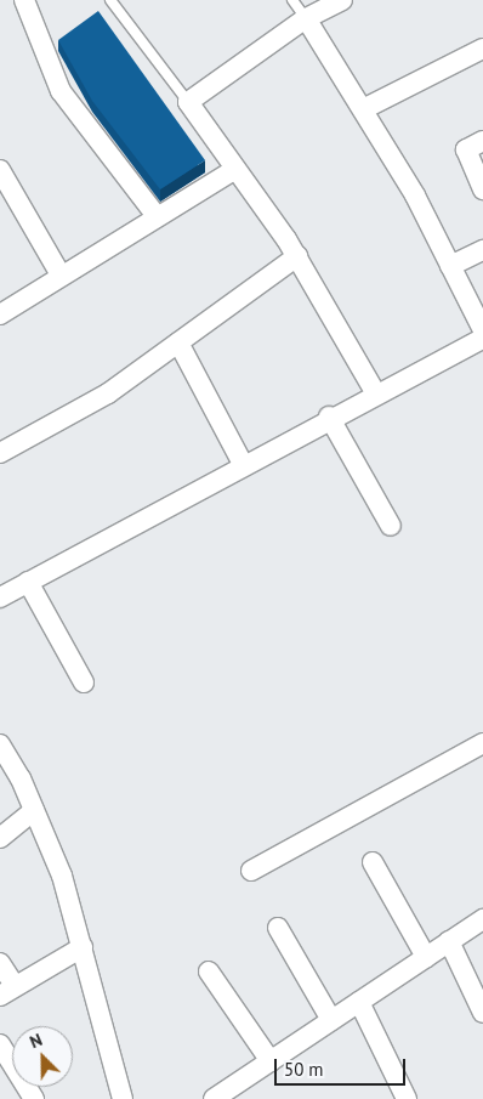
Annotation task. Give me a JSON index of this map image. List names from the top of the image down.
{
  "scale_bar": "50 m",
  "north": "top left"
}
